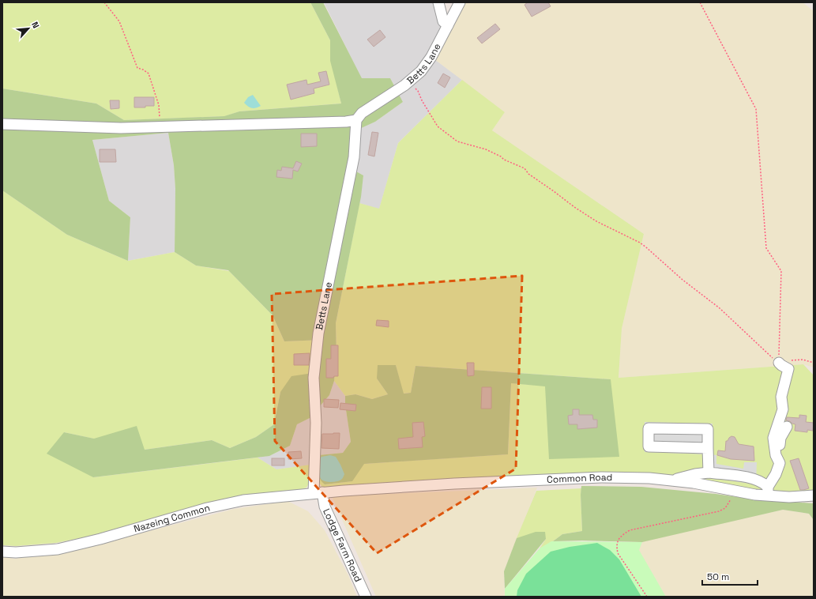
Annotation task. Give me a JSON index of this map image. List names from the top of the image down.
{
  "streets": {
    "street": [
      "Betts Lane",
      "Common Road",
      "Nazeing Common",
      "Lodge Farm Road"
    ]
  },
  "crossings": [
    ["Betts Lane", "Nazeing Common"],
    ["Betts Lane", "Lodge Farm Road"],
    ["Common Road", "Nazeing Common"],
    ["Nazeing Common", "Lodge Farm Road"]
  ],
  "scale_bar": "50 m",
  "north": "top right"
}
